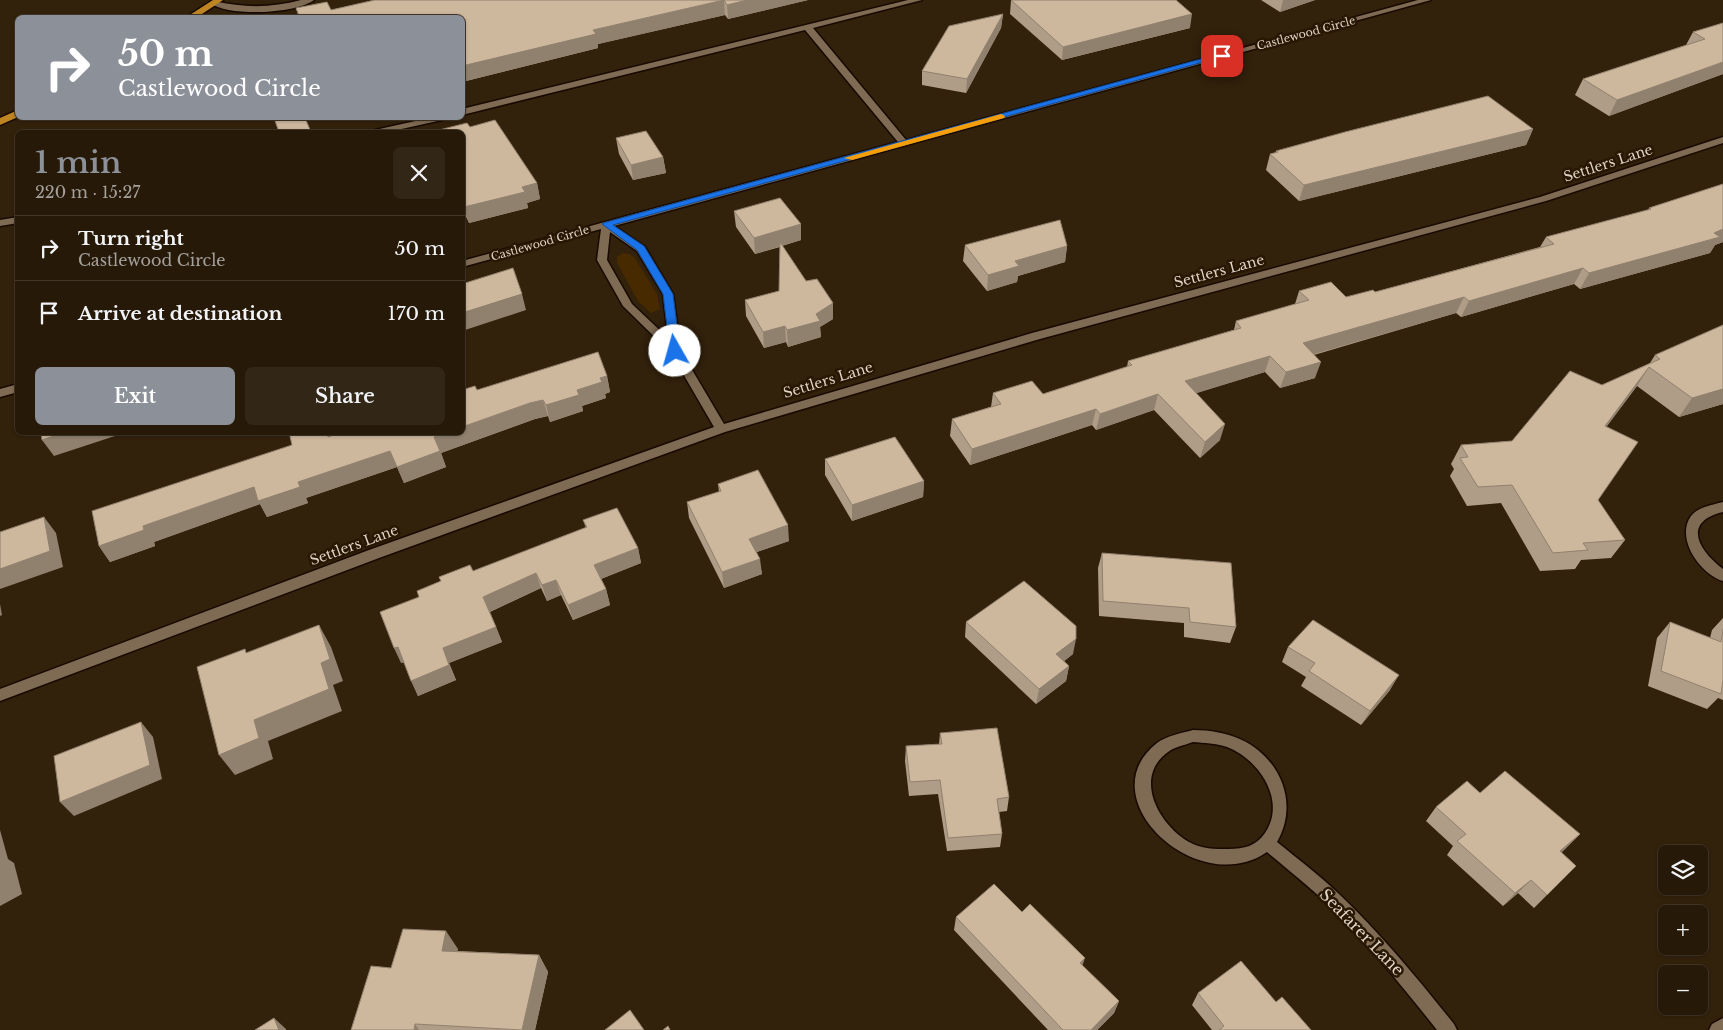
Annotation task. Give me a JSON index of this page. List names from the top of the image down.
{
  "streets": {
    "street": ["Castlewood Circle", "Settlers Lane", "Seafarer Lane"]
  },
  "page": {
    "turn": ["50 m", "Castlewood Circle"],
    "heading": ["1 min", "220 m · 15:27"],
    "list": [
      {
        "name": "Turn right",
        "note": "Castlewood Circle",
        "value": "50 m"
      },
      {
        "name": "Arrive at destination",
        "value": "170 m"
      }
    ],
    "buttons": ["Exit", "Share"],
    "map_buttons": ["+", "−"]
  }
}
